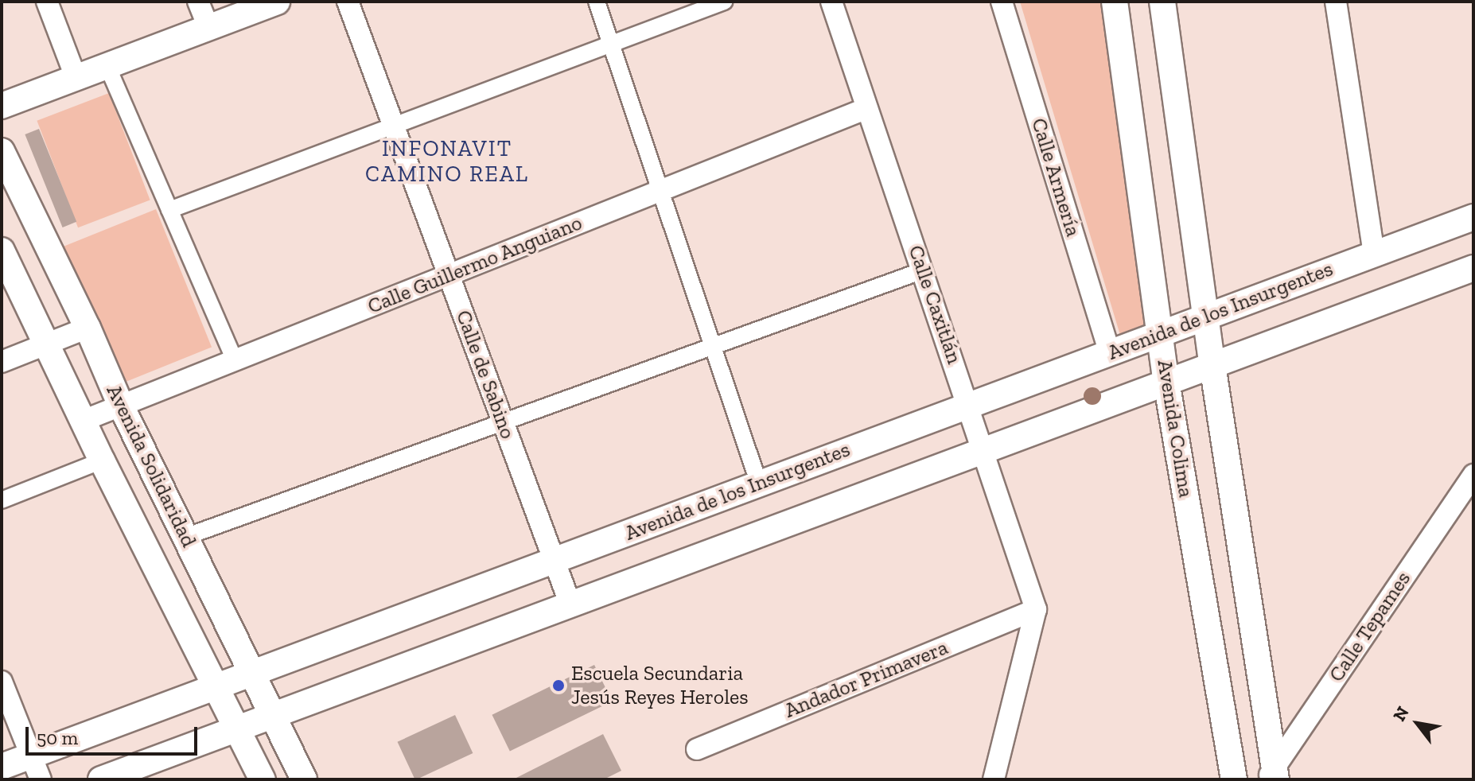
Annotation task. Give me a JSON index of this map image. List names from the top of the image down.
{
  "streets": {
    "street": [
      "Calle Armería",
      "Calle Guillermo Anguiano",
      "Calle Caxitlán",
      "Avenida de los Insurgentes",
      "Calle de Sabino",
      "Avenida Colima",
      "Avenida Solidaridad",
      "Calle Tepames",
      "Andador Primavera"
    ]
  },
  "crossings": [
    ["Calle Armería", "Avenida de los Insurgentes"],
    ["Calle Guillermo Anguiano", "Calle Caxitlán"],
    ["Calle Guillermo Anguiano", "Calle de Sabino"],
    ["Calle Guillermo Anguiano", "Avenida Solidaridad"],
    ["Calle Caxitlán", "Avenida de los Insurgentes"],
    ["Calle Caxitlán", "Andador Primavera"],
    ["Avenida de los Insurgentes", "Calle de Sabino"],
    ["Avenida de los Insurgentes", "Avenida Colima"],
    ["Avenida de los Insurgentes", "Avenida Solidaridad"]
  ],
  "districts": ["INFONAVIT CAMINO REAL"],
  "places": ["Escuela Secundaria Jesús Reyes Heroles"],
  "scale_bar": "50 m",
  "north": "top left"
}
